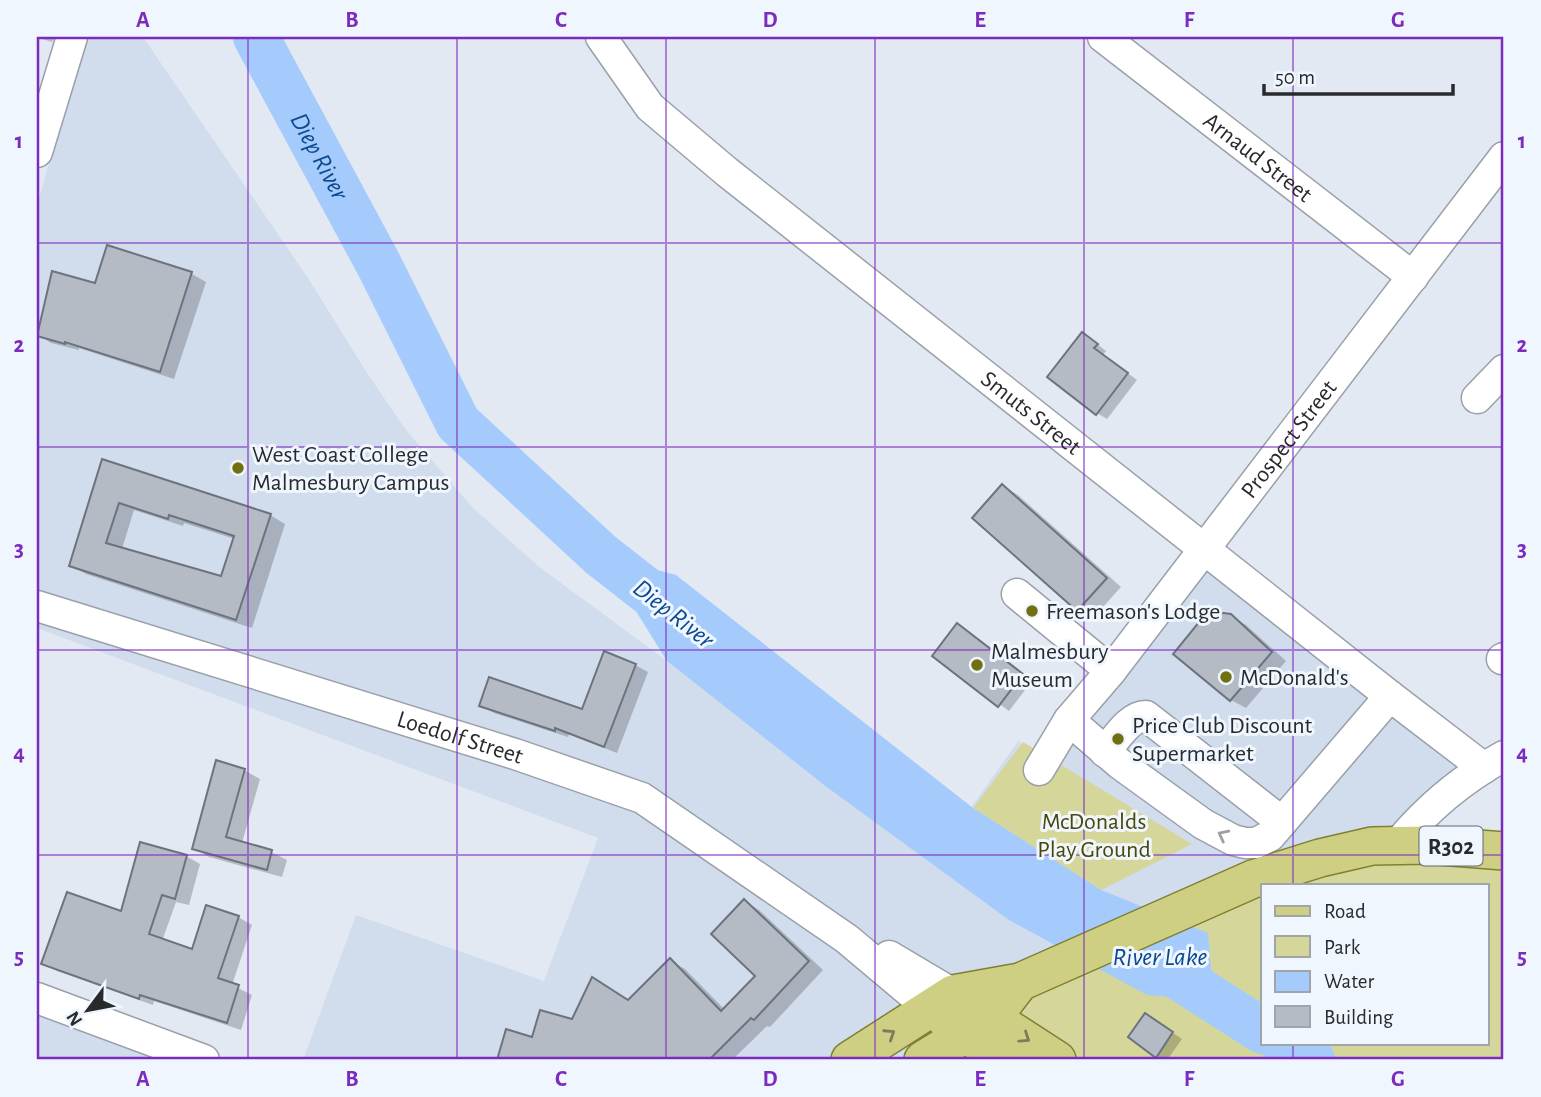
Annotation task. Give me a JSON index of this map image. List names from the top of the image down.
{
  "streets": {
    "main road": ["R302"],
    "street": [
      "Arnaud Street",
      "Smuts Street",
      "Prospect Street",
      "Loedolf Street"
    ]
  },
  "crossings": [
    ["Arnaud Street", "Prospect Street"],
    ["Smuts Street", "Prospect Street"],
    ["Loedolf Street", "R302"]
  ],
  "water": ["Diep River", "River Lake"],
  "parks": ["McDonalds Play Ground"],
  "places": [
    "West Coast College Malmesbury Campus",
    "Freemason's Lodge",
    "Malmesbury Museum",
    "McDonald's",
    "Price Club Discount Supermarket"
  ],
  "legend": [
    "Road",
    "Park",
    "Water",
    "Building"
  ],
  "scale_bar": "50 m",
  "north": "bottom left",
  "grid": {
    "columns": [
      "A",
      "B",
      "C",
      "D",
      "E",
      "F",
      "G"
    ],
    "rows": [
      "1",
      "2",
      "3",
      "4",
      "5"
    ]
  }
}
